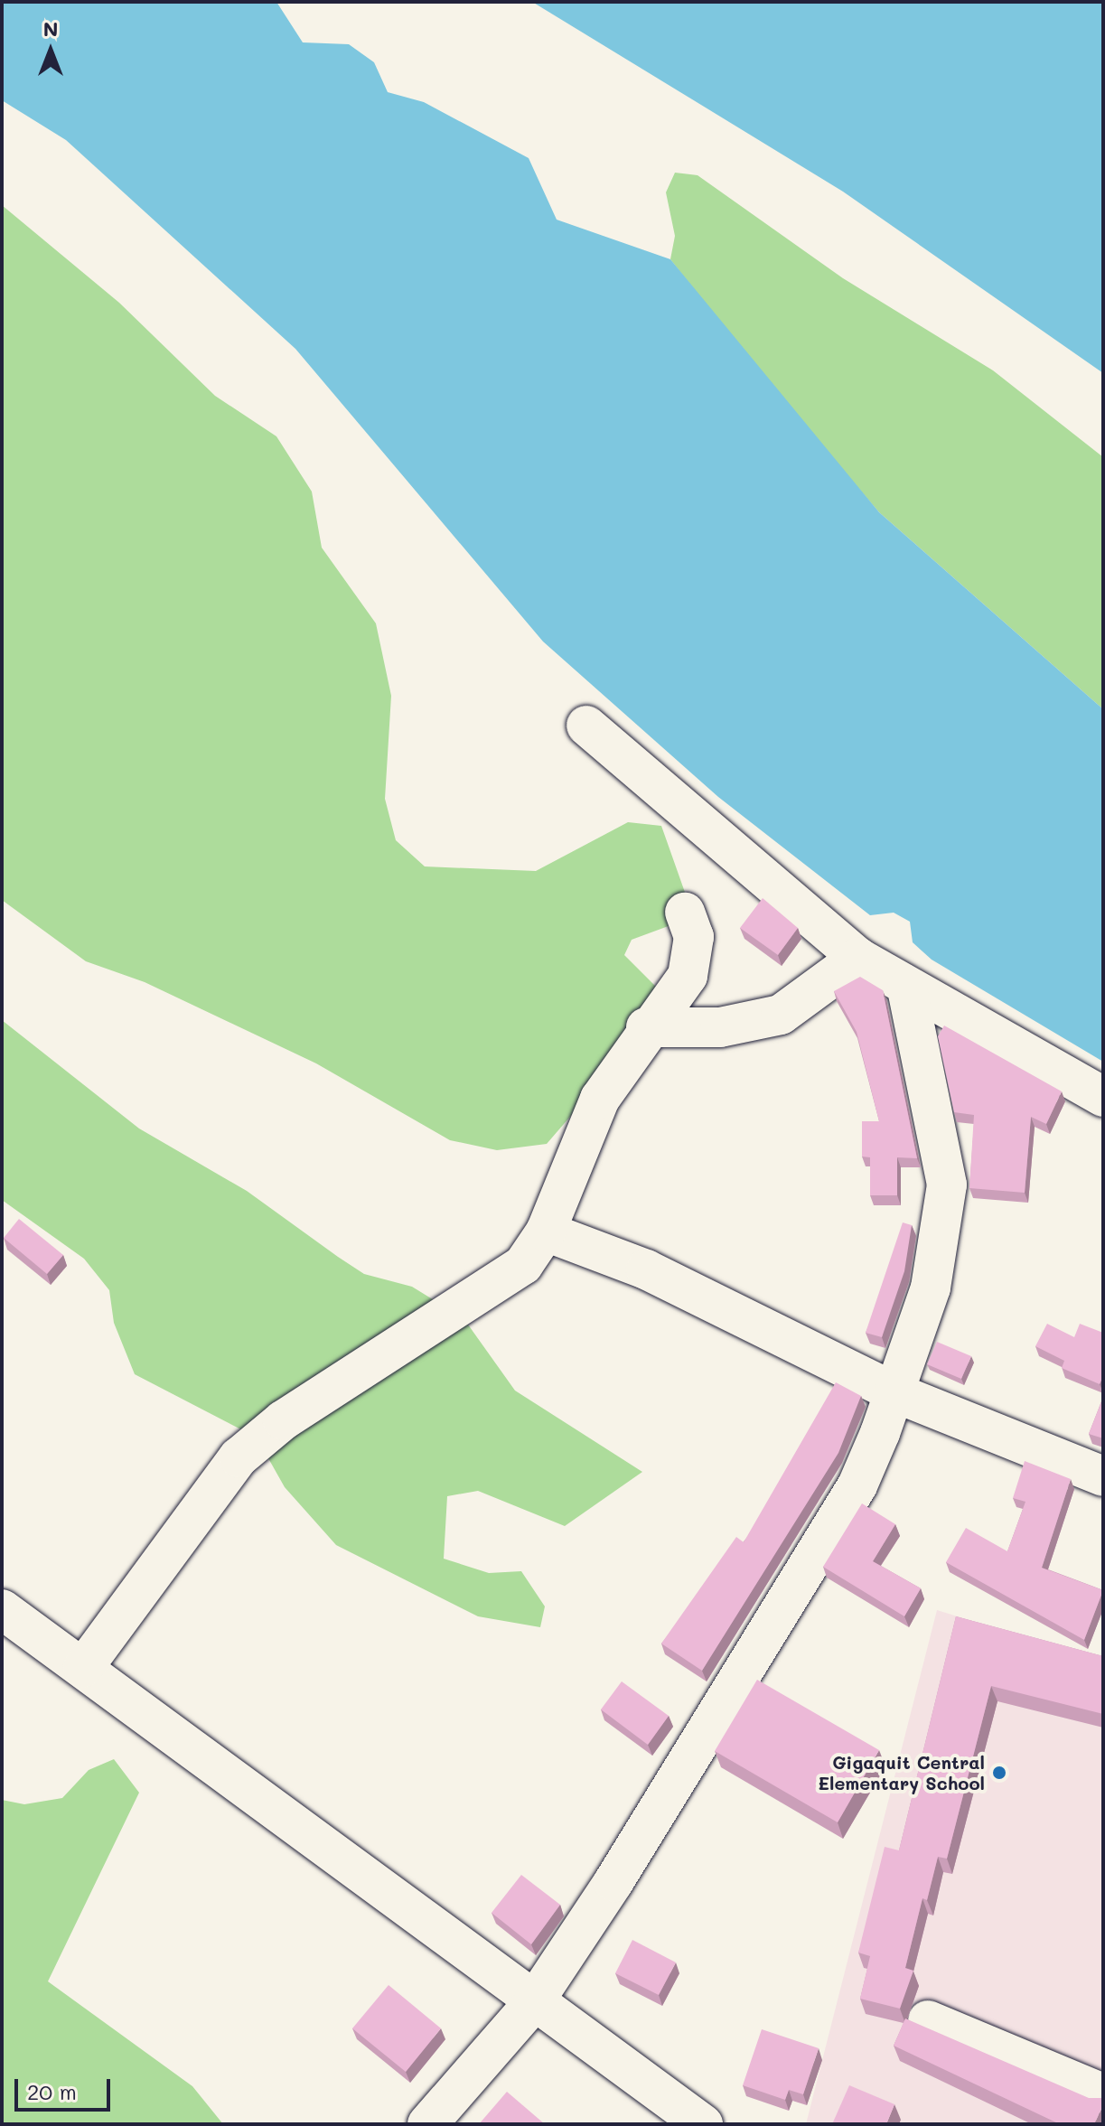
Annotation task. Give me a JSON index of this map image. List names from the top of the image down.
{
  "places": ["Gigaquit Central Elementary School"],
  "scale_bar": "20 m",
  "north": "top"
}
